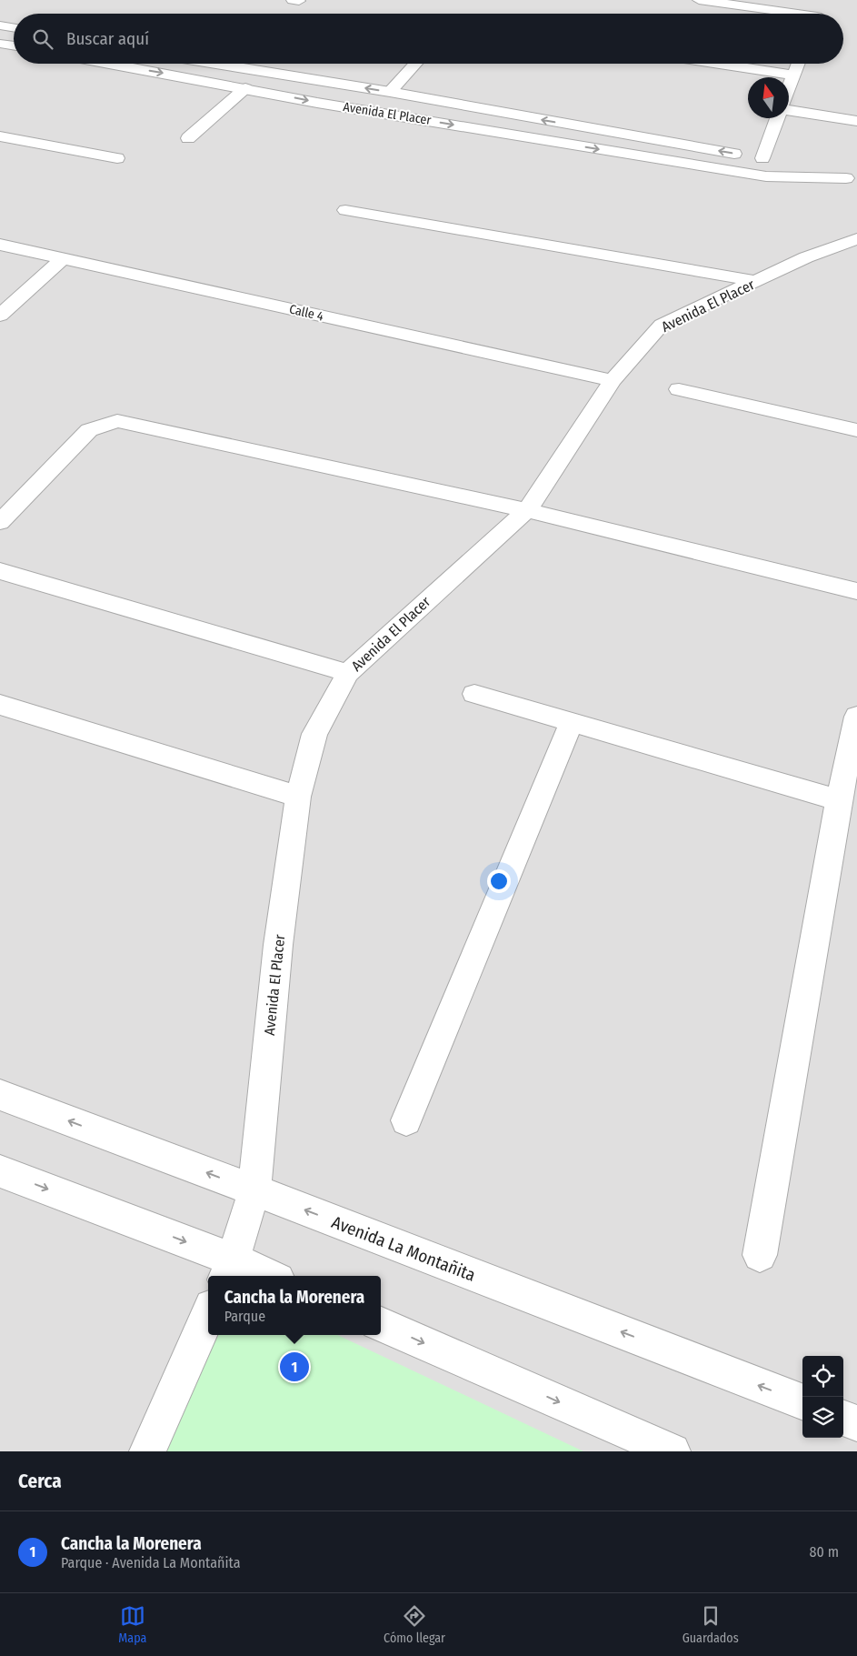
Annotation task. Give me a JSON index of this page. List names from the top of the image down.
{
  "streets": {
    "street": ["Avenida El Placer", "Calle 4", "Avenida La Montañita"]
  },
  "crossings": [
    ["Avenida El Placer", "Calle 4"],
    ["Avenida El Placer", "Avenida La Montañita"]
  ],
  "north": "top",
  "page": {
    "search": "Buscar aquí",
    "popup": ["Cancha la Morenera", "Parque"],
    "pins": "1",
    "heading": "Cerca",
    "list": [
      {
        "mark": "1",
        "name": "Cancha la Morenera",
        "note": "Parque · Avenida La Montañita",
        "value": "80 m"
      }
    ],
    "nav": ["Mapa", "Cómo llegar", "Guardados"]
  }
}
